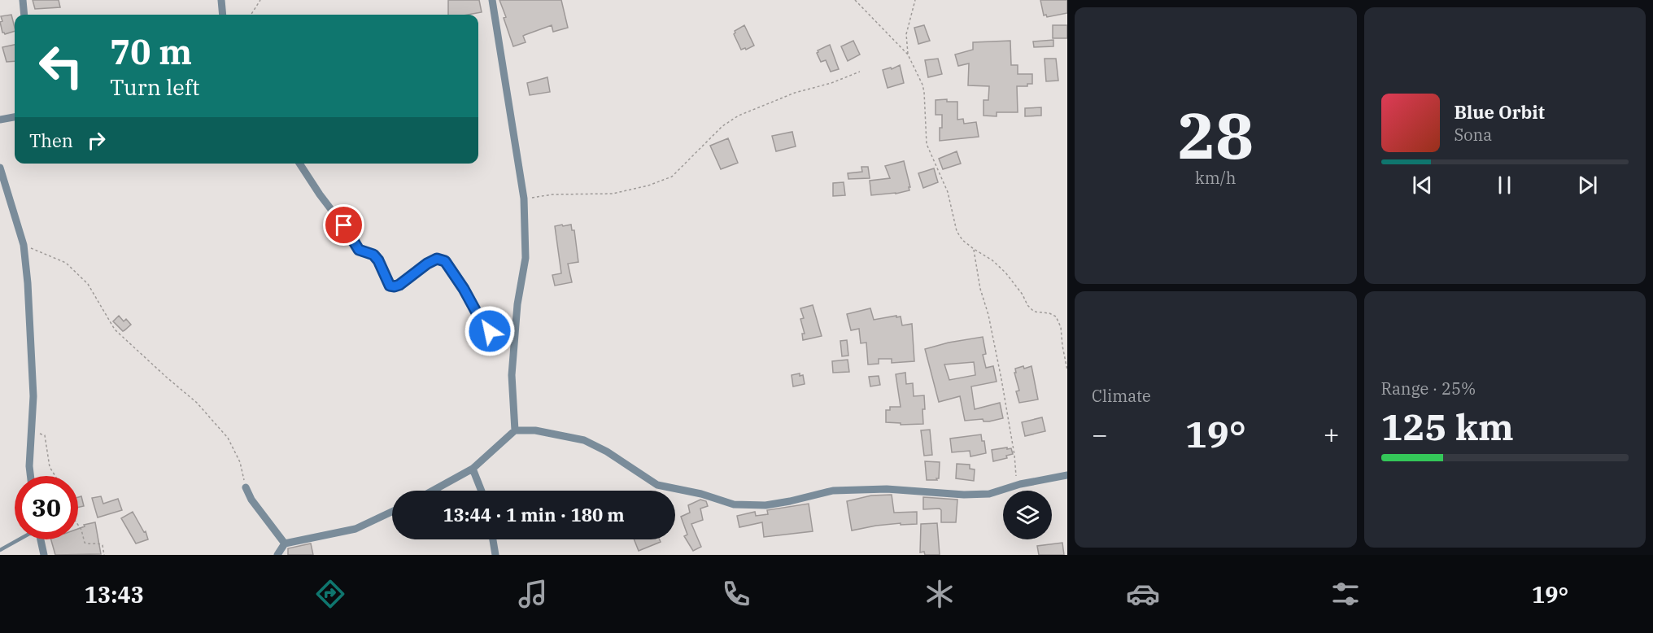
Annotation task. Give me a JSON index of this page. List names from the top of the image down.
{
  "page": {
    "tile": [
      ["28", "km/h"],
      "Climate",
      ["Range · 25%", "125 km"]
    ],
    "turn": ["70 m", "Turn left"],
    "song": ["Blue Orbit", "Sona"],
    "then": "Then",
    "heat": ["−", "19°", "+"],
    "limit": "30",
    "trip": "13:44 · 1 min · 180 m",
    "tabs": ["13:43", "19°"]
  }
}
